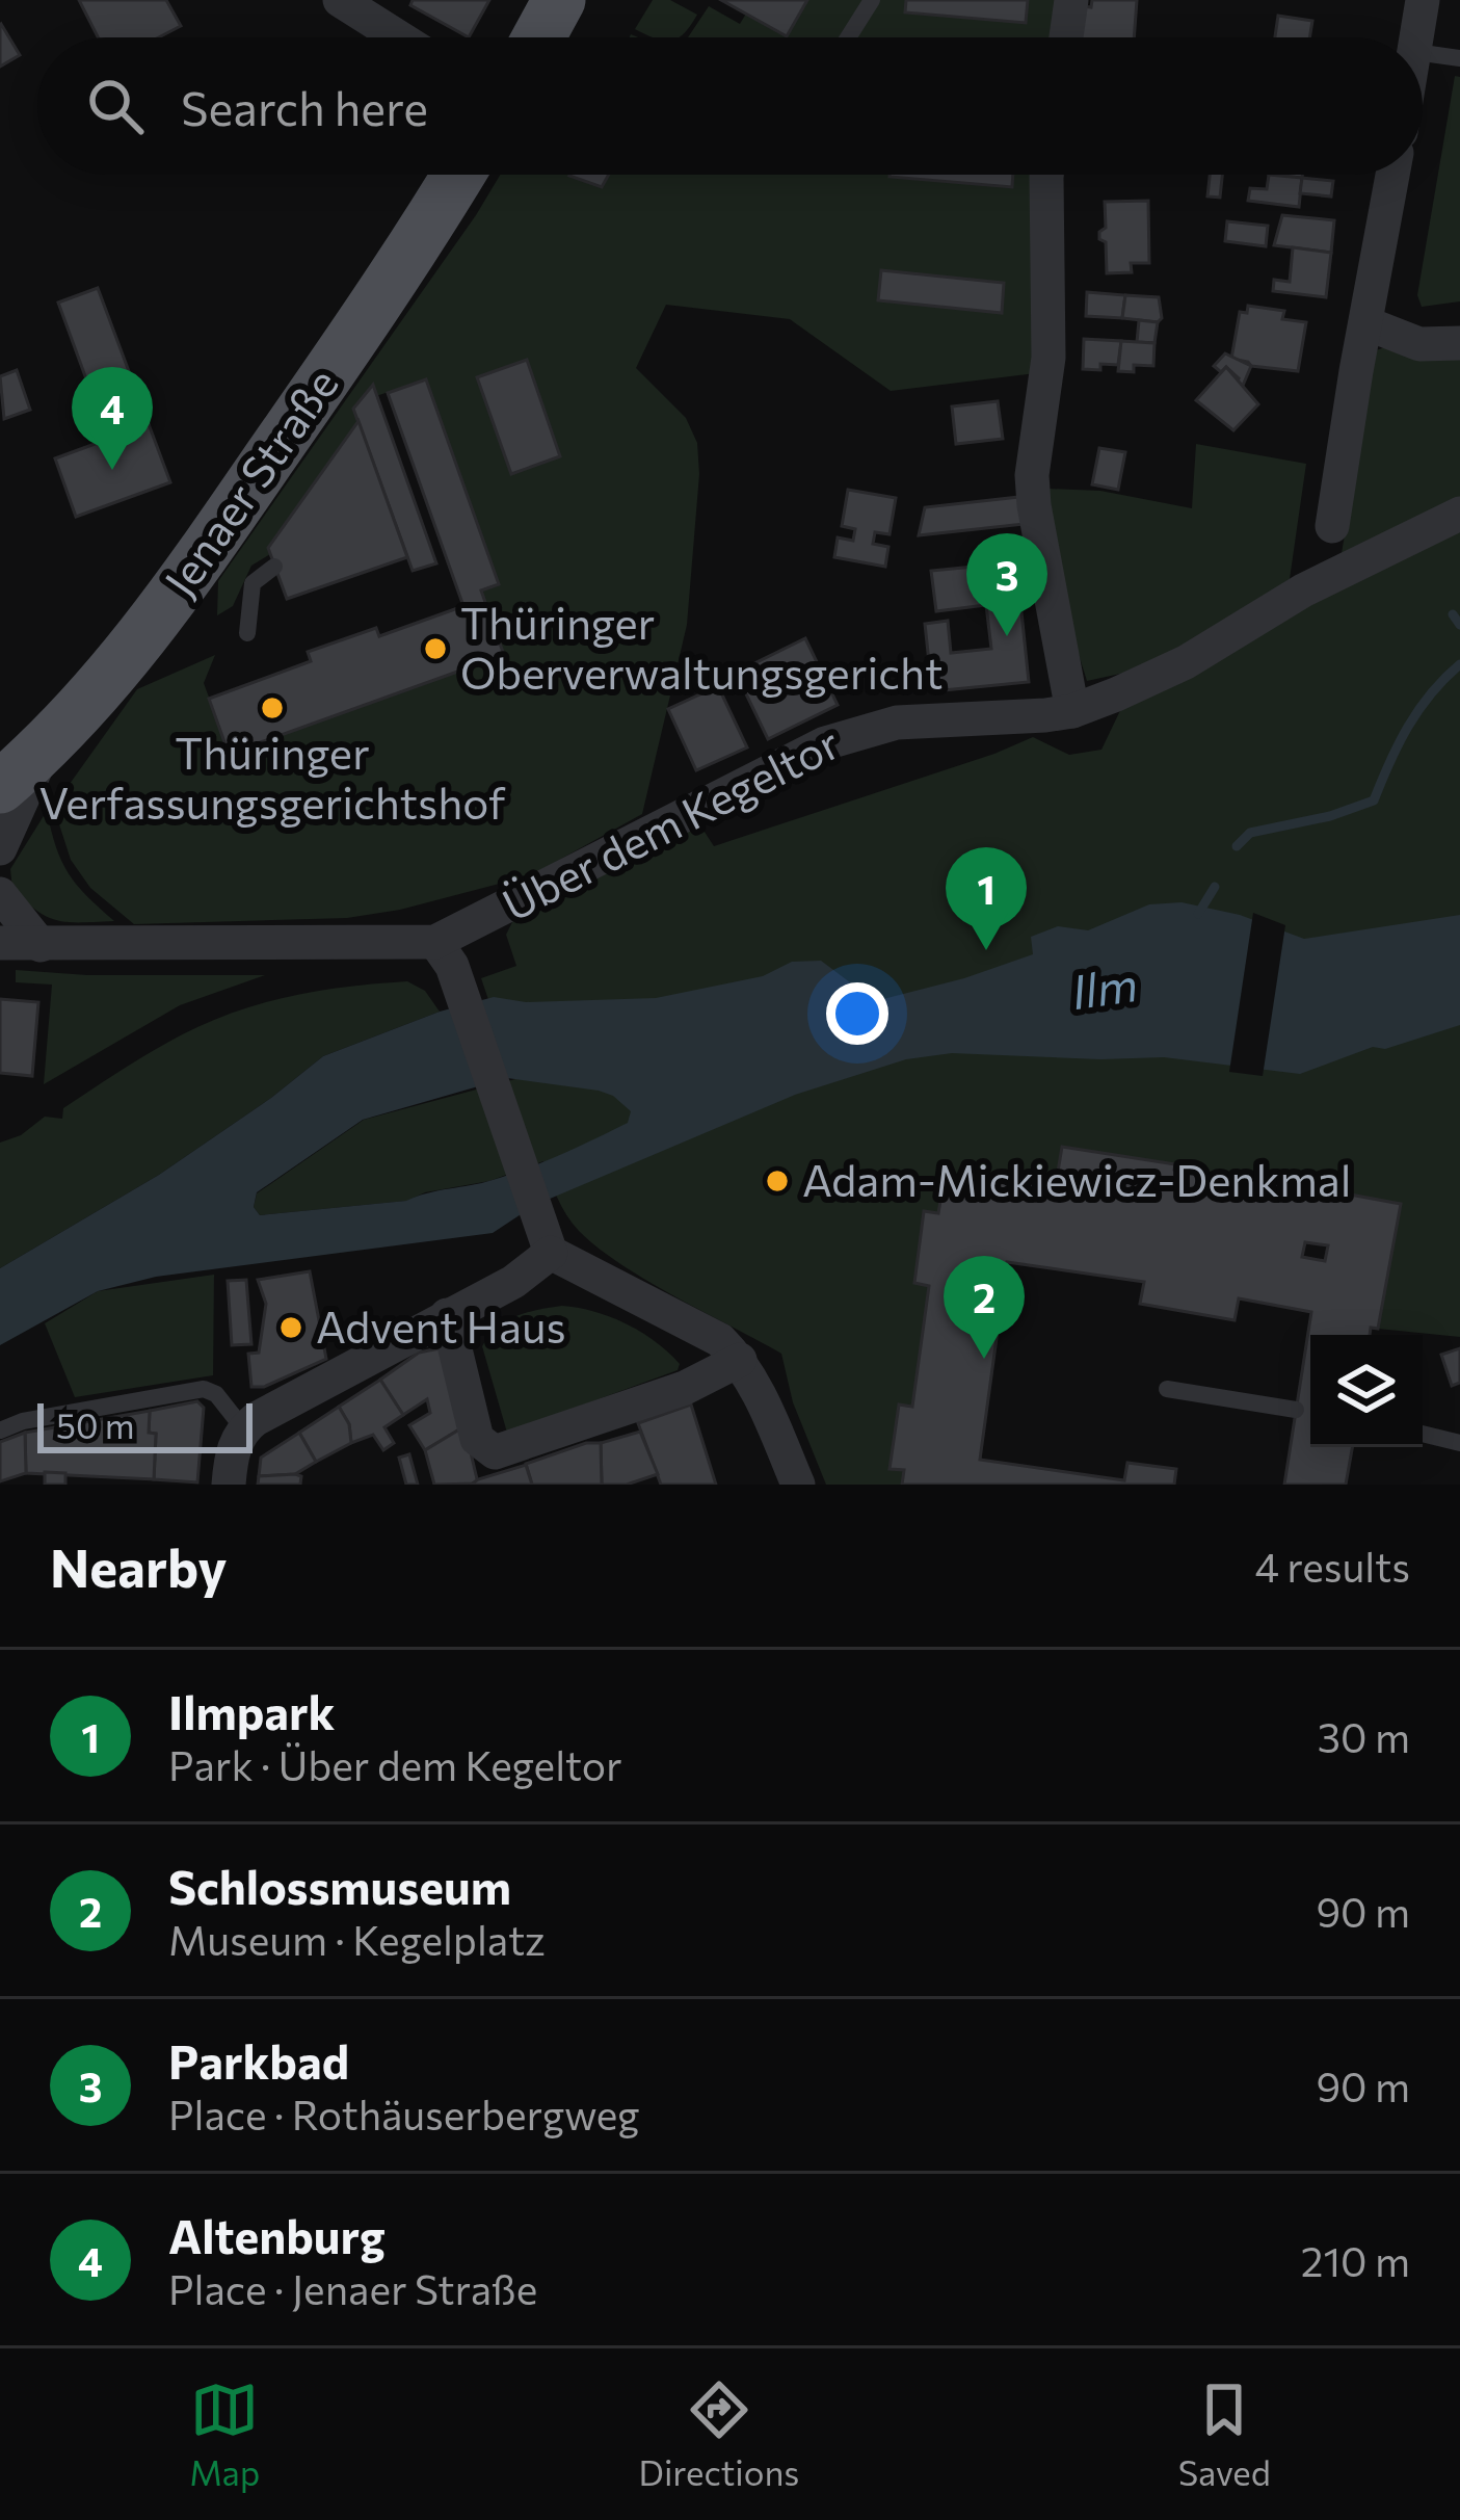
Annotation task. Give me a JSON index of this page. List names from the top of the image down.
{
  "streets": {
    "main road": ["Jenaer Straße"],
    "street": ["Über dem Kegeltor"]
  },
  "water": ["Ilm"],
  "places": [
    "Thüringer Oberverwaltungsgericht",
    "Thüringer Verfassungsgerichtshof",
    "Adam-Mickiewicz-Denkmal",
    "Advent Haus"
  ],
  "scale_bar": "50 m",
  "page": {
    "search": "Search here",
    "pins": [
      "4",
      "3",
      "1",
      "2"
    ],
    "scale": "50 m",
    "heading": ["Nearby", "4 results"],
    "list": [
      {
        "mark": "1",
        "name": "Ilmpark",
        "note": "Park · Über dem Kegeltor",
        "value": "30 m"
      },
      {
        "mark": "2",
        "name": "Schlossmuseum",
        "note": "Museum · Kegelplatz",
        "value": "90 m"
      },
      {
        "mark": "3",
        "name": "Parkbad",
        "note": "Place · Rothäuserbergweg",
        "value": "90 m"
      },
      {
        "mark": "4",
        "name": "Altenburg",
        "note": "Place · Jenaer Straße",
        "value": "210 m"
      }
    ],
    "nav": ["Map", "Directions", "Saved"]
  }
}
